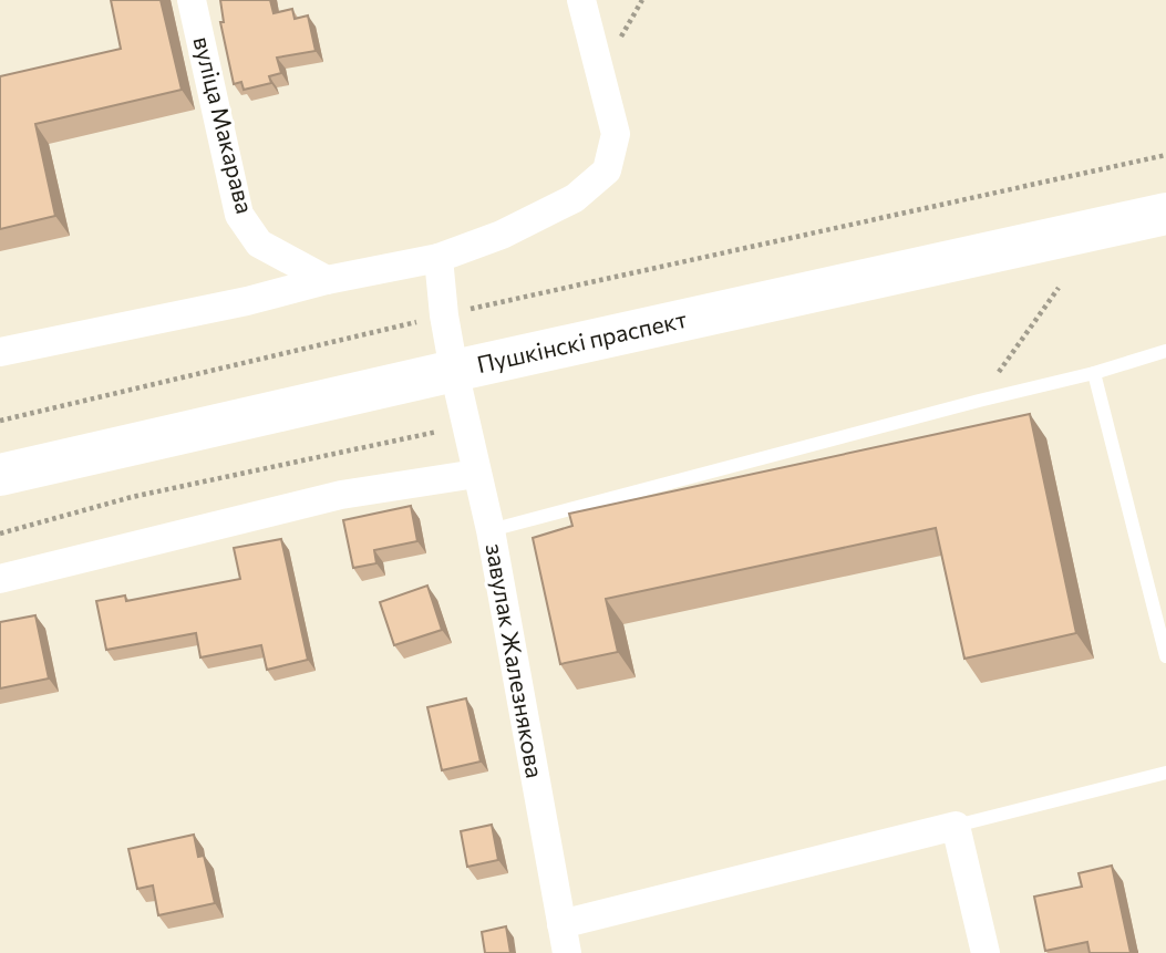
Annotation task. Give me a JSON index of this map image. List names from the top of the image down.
{
  "streets": {
    "main road": ["Пушкінскі праспект"],
    "street": ["вуліца Макарава", "завулак Жалезнякова"]
  },
  "crossings": [
    ["Пушкінскі праспект", "завулак Жалезнякова"]
  ]
}
